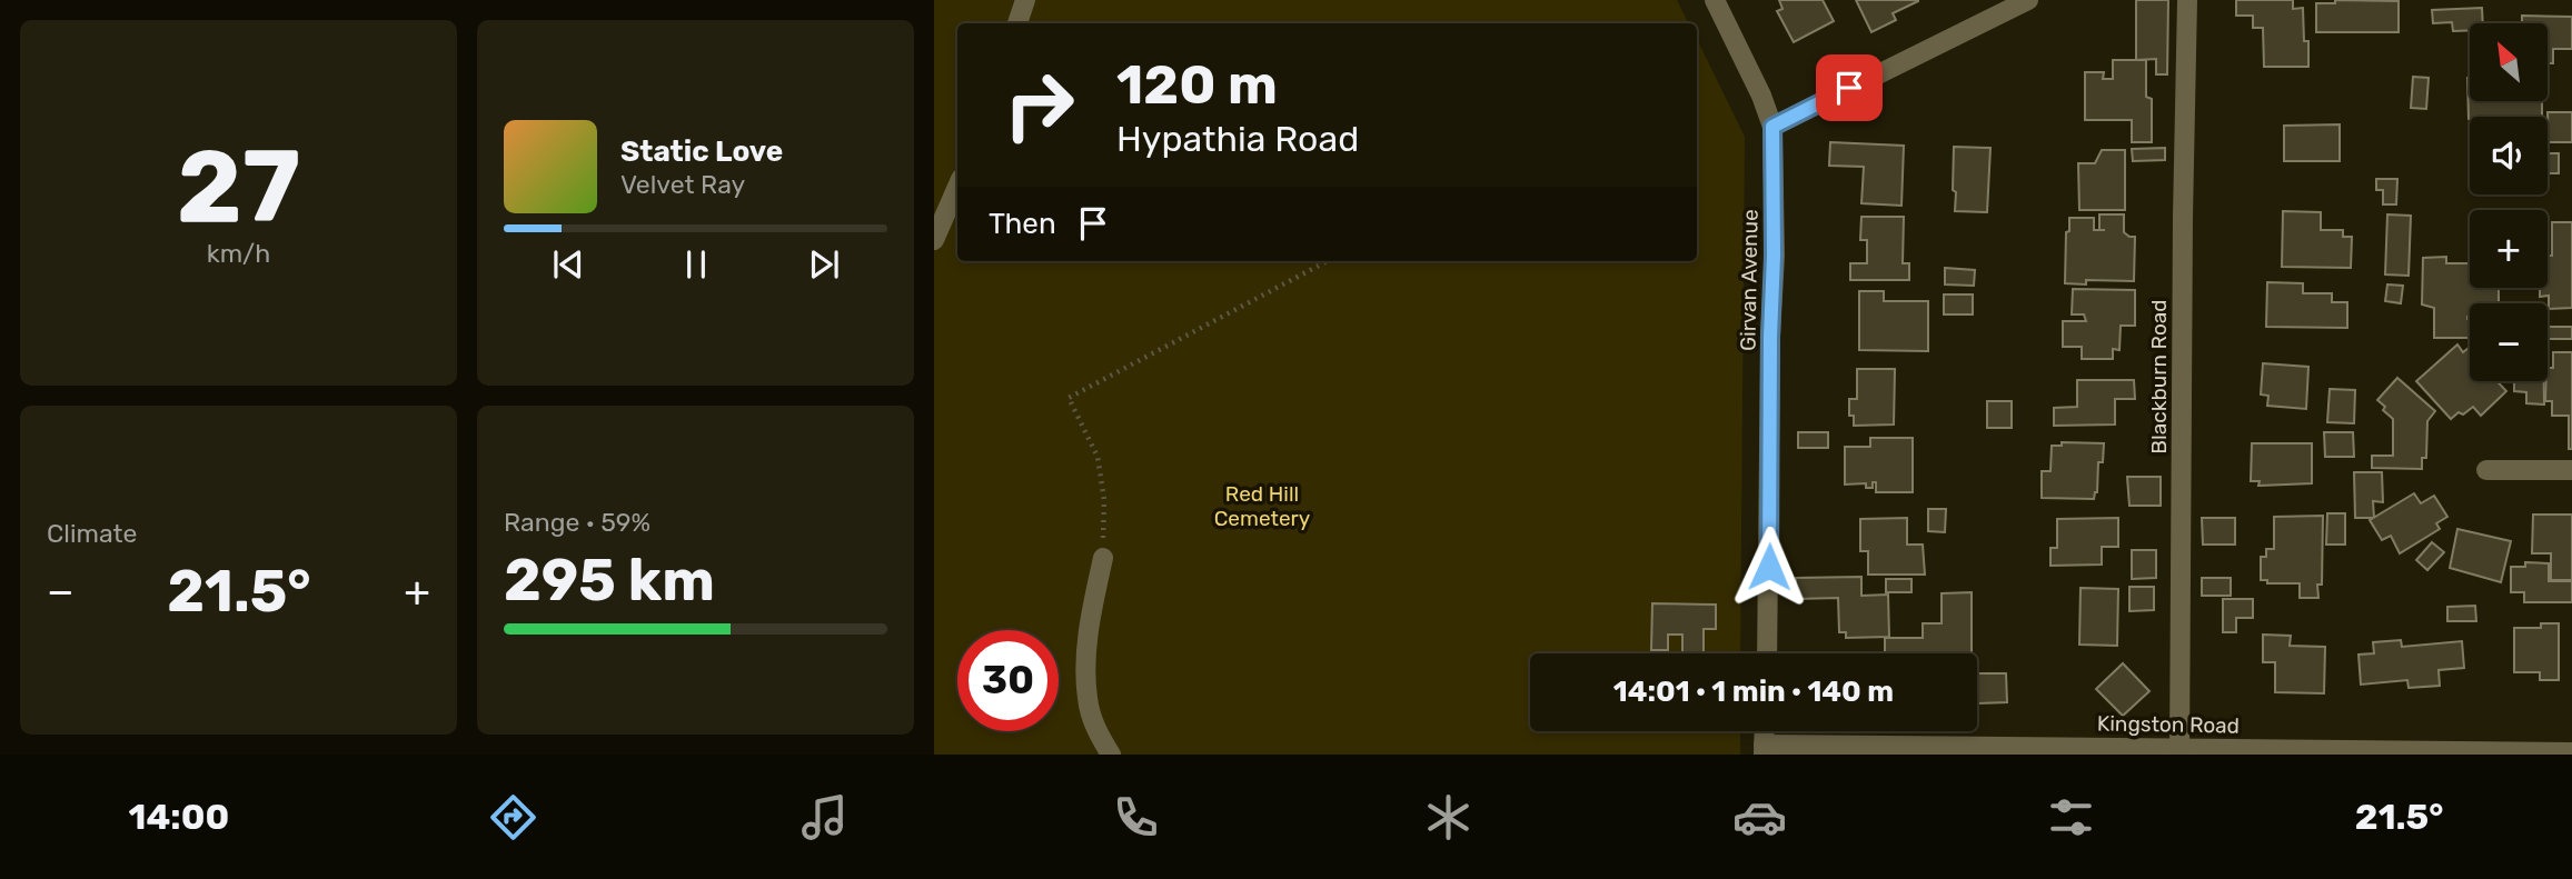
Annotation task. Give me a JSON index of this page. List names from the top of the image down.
{
  "streets": {
    "street": ["Girvan Avenue", "Blackburn Road", "Kingston Road"]
  },
  "crossings": [
    ["Blackburn Road", "Kingston Road"]
  ],
  "parks": ["Red Hill Cemetery"],
  "north": "top left",
  "page": {
    "tile": [
      ["27", "km/h"],
      "Climate",
      ["Range · 59%", "295 km"]
    ],
    "map_buttons": ["+", "−"],
    "turn": ["120 m", "Hypathia Road"],
    "song": ["Static Love", "Velvet Ray"],
    "then": "Then",
    "heat": ["−", "21.5°", "+"],
    "limit": "30",
    "trip": "14:01 · 1 min · 140 m",
    "tabs": ["14:00", "21.5°"]
  }
}
